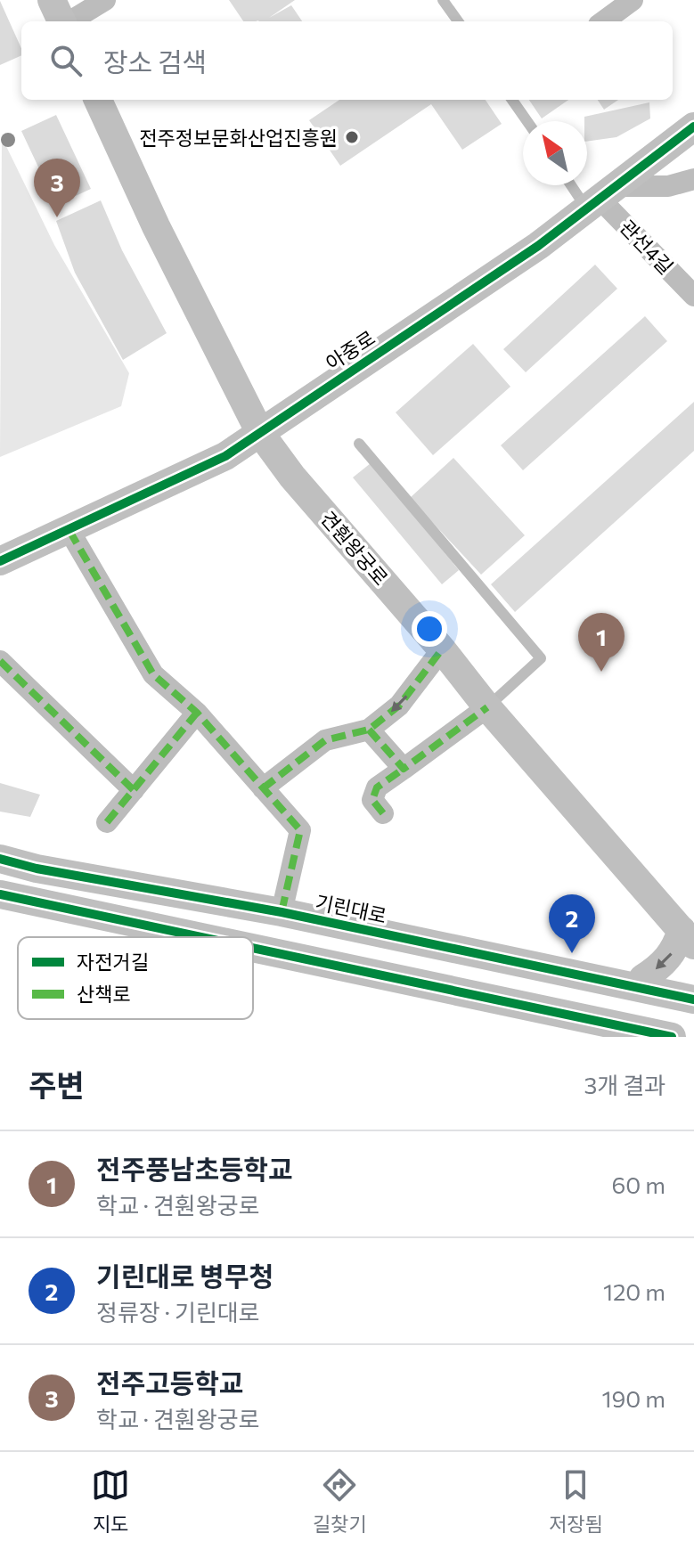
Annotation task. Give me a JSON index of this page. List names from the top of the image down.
{
  "streets": {
    "street": [
      "관선4길",
      "아중로",
      "견훤왕궁로",
      "기린대로"
    ]
  },
  "crossings": [
    ["관선4길", "아중로"],
    ["아중로", "견훤왕궁로"]
  ],
  "places": ["전주정보문화산업진흥원"],
  "legend": ["자전거길", "산책로"],
  "north": "top left",
  "page": {
    "search": "장소 검색",
    "pins": ["3", "1", "2"],
    "heading": ["주변", "3개 결과"],
    "list": [
      {
        "mark": "1",
        "name": "전주풍남초등학교",
        "note": "학교 · 견훤왕궁로",
        "value": "60 m"
      },
      {
        "mark": "2",
        "name": "기린대로 병무청",
        "note": "정류장 · 기린대로",
        "value": "120 m"
      },
      {
        "mark": "3",
        "name": "전주고등학교",
        "note": "학교 · 견훤왕궁로",
        "value": "190 m"
      }
    ],
    "nav": ["지도", "길찾기", "저장됨"]
  }
}
